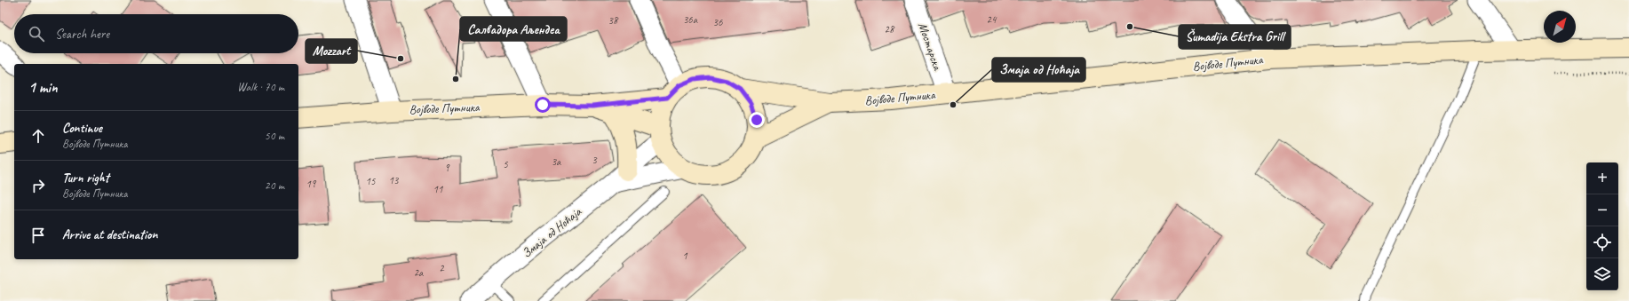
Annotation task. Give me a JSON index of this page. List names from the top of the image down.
{
  "streets": {
    "street": ["Мостарска", "Војводе Путника", "Змаја од Ноћаја"]
  },
  "crossings": [
    ["Мостарска", "Војводе Путника"],
    ["Војводе Путника", "Змаја од Ноћаја"]
  ],
  "places": [
    "Šumadija Ekstra Grill",
    "Mozzart",
    "Салвадора Аљендеа",
    "Змаја од Ноћаја"
  ],
  "house_numbers": [
    "36a",
    "24",
    "38",
    "36",
    "28",
    "3",
    "3a",
    "5",
    "9",
    "13",
    "15",
    "19",
    "11",
    "1",
    "2",
    "2a"
  ],
  "north": "top right",
  "page": {
    "search": "Search here",
    "heading": ["1 min", "Walk · 70 m"],
    "list": [
      ["Continue", "Војводе Путника", "50 m"],
      ["Turn right", "Војводе Путника", "20 m"],
      "Arrive at destination"
    ],
    "map_buttons": ["+", "−"]
  }
}
